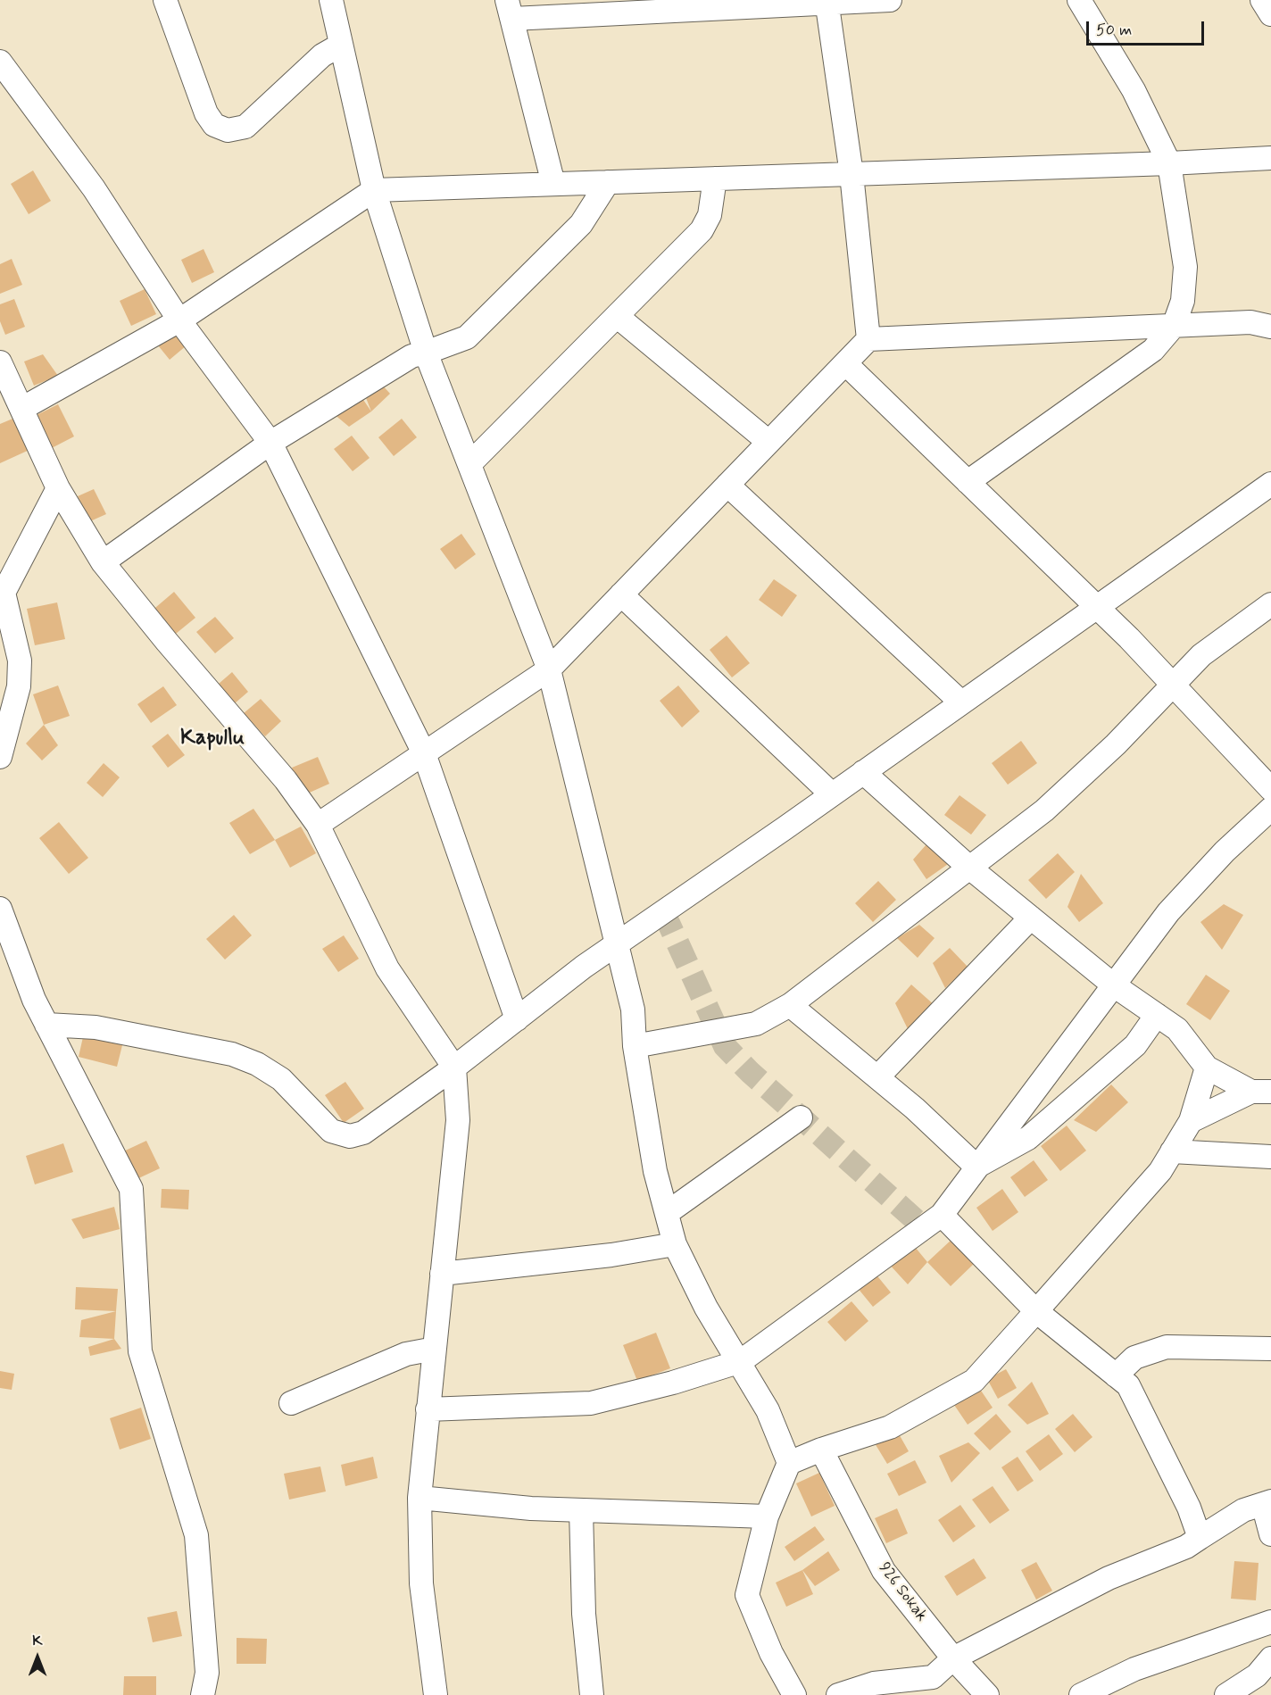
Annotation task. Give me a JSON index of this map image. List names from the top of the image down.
{
  "streets": {
    "street": ["926 Sokak"]
  },
  "districts": ["Kapullu"],
  "scale_bar": "50 m",
  "north": "top"
}
